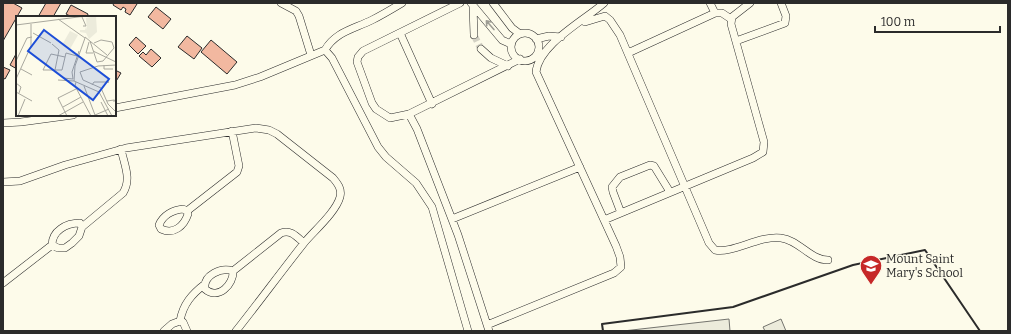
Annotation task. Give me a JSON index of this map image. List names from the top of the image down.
{
  "places": {
    "school or university": ["Mount Saint Mary's School"]
  },
  "scale_bar": "100 m"
}
